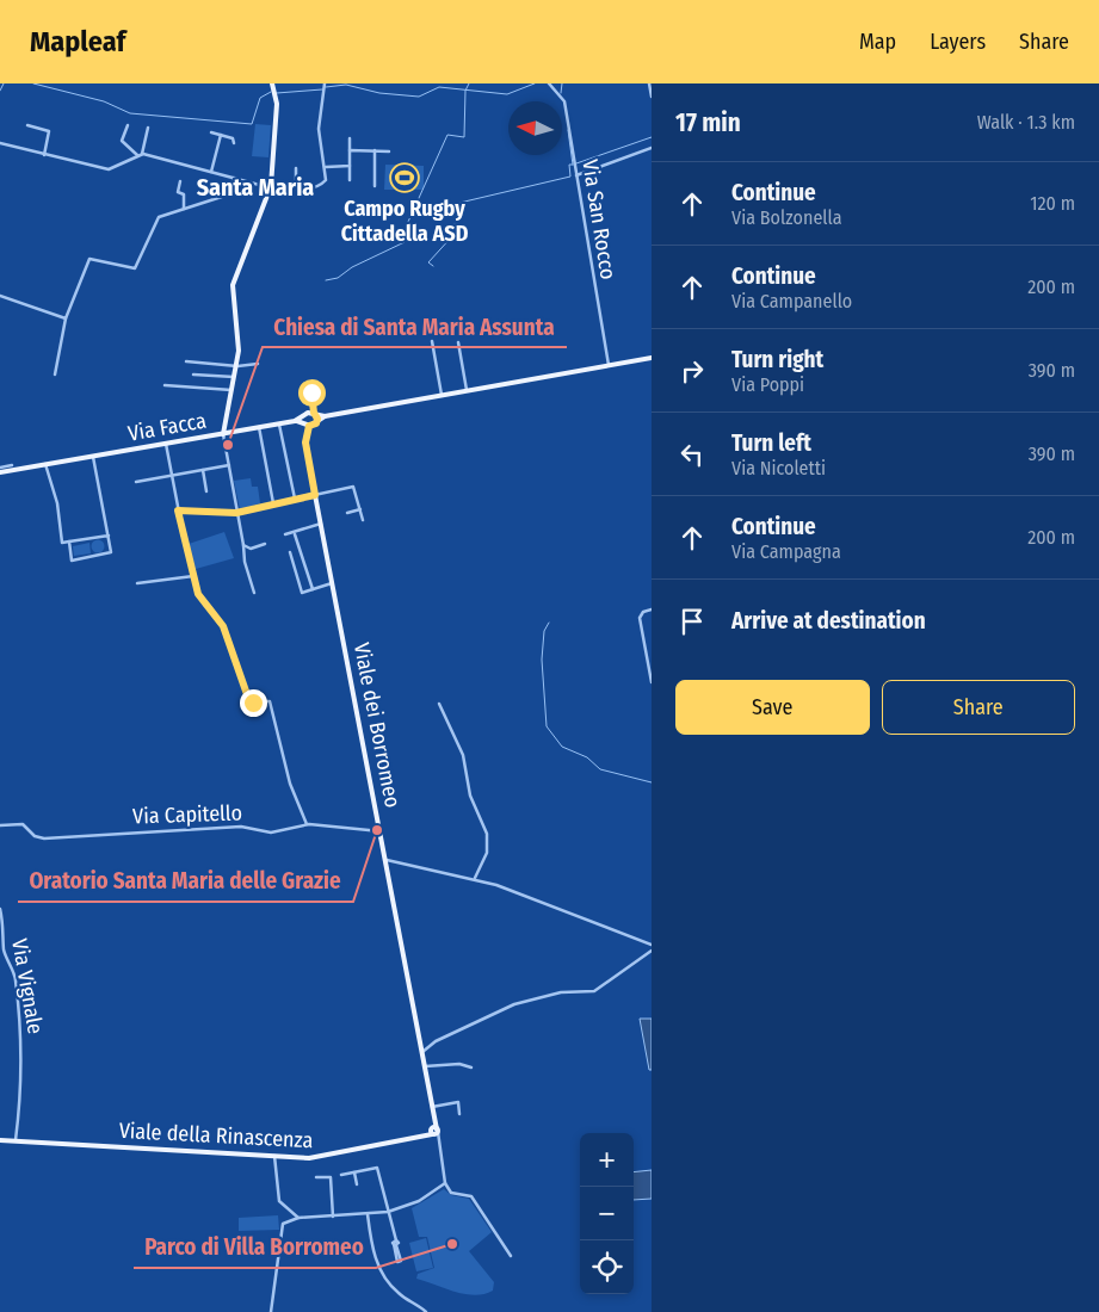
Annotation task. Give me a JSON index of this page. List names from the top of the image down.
{
  "streets": {
    "main road": ["Via Facca", "Viale dei Borromeo", "Viale della Rinascenza"],
    "street": ["Via San Rocco", "Via Capitello", "Via Vignale"]
  },
  "crossings": [
    ["Via Facca", "Viale dei Borromeo"],
    ["Viale dei Borromeo", "Via Capitello"],
    ["Viale dei Borromeo", "Viale della Rinascenza"],
    ["Via Vignale", "Viale della Rinascenza"]
  ],
  "districts": ["Santa Maria"],
  "places": {
    "sports": ["Campo Rugby Cittadella ASD"],
    "other": ["Chiesa di Santa Maria Assunta", "Oratorio Santa Maria delle Grazie", "Parco di Villa Borromeo"]
  },
  "north": "left",
  "page": {
    "header": "Mapleaf",
    "nav": ["Map", "Layers", "Share"],
    "heading": ["17 min", "Walk · 1.3 km"],
    "list": [
      ["Continue", "Via Bolzonella", "120 m"],
      ["Continue", "Via Campanello", "200 m"],
      ["Turn right", "Via Poppi", "390 m"],
      ["Turn left", "Via Nicoletti", "390 m"],
      ["Continue", "Via Campagna", "200 m"],
      "Arrive at destination"
    ],
    "buttons": ["Save", "Share"],
    "map_buttons": ["+", "−"]
  }
}
